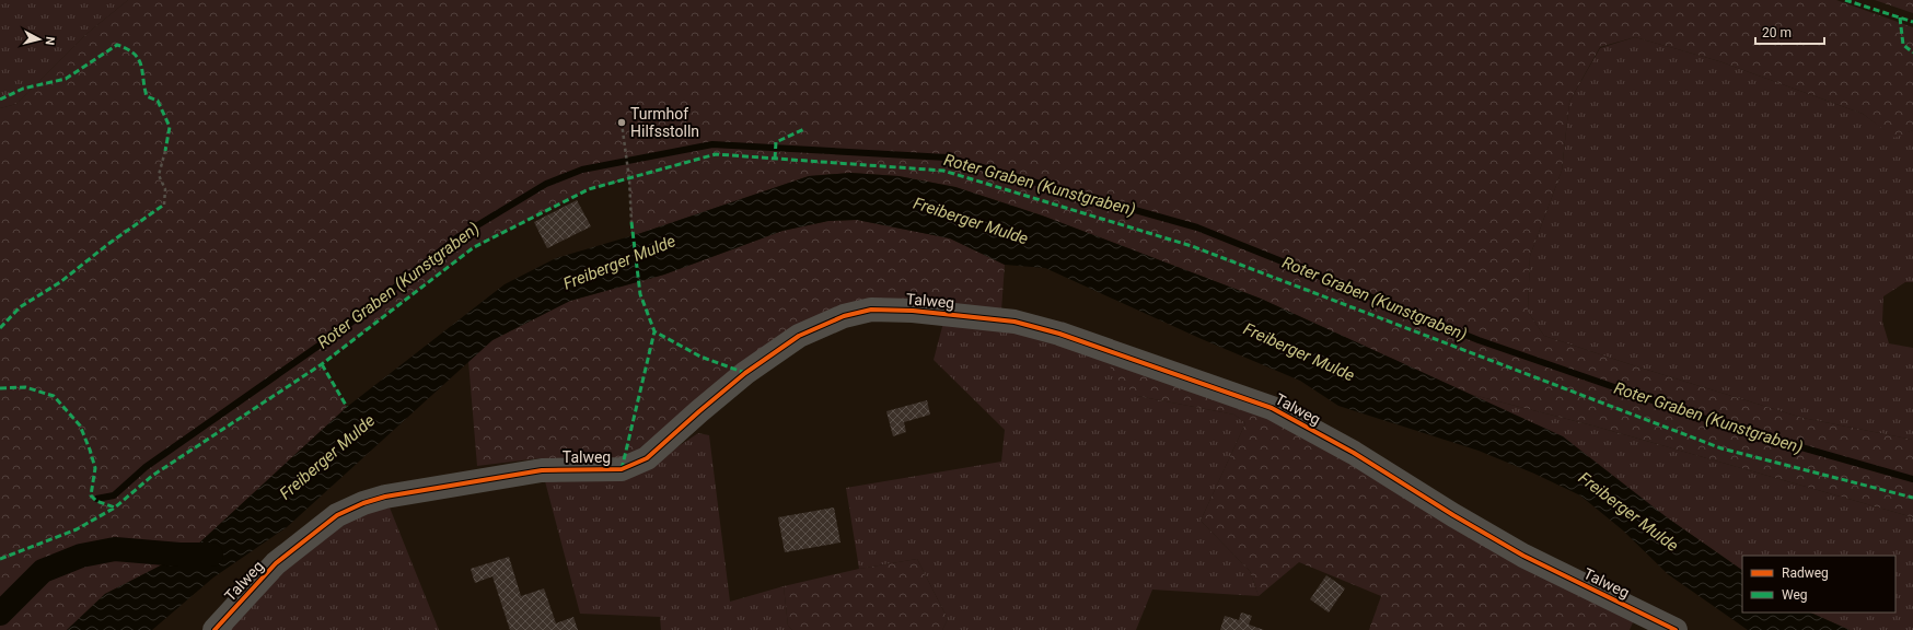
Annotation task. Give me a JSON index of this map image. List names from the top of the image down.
{
  "streets": {
    "street": ["Talweg"]
  },
  "water": ["Roter Graben (Kunstgraben)", "Freiberger Mulde"],
  "places": ["Turmhof Hilfsstolln"],
  "legend": ["Radweg", "Weg"],
  "scale_bar": "20 m",
  "north": "right"
}
